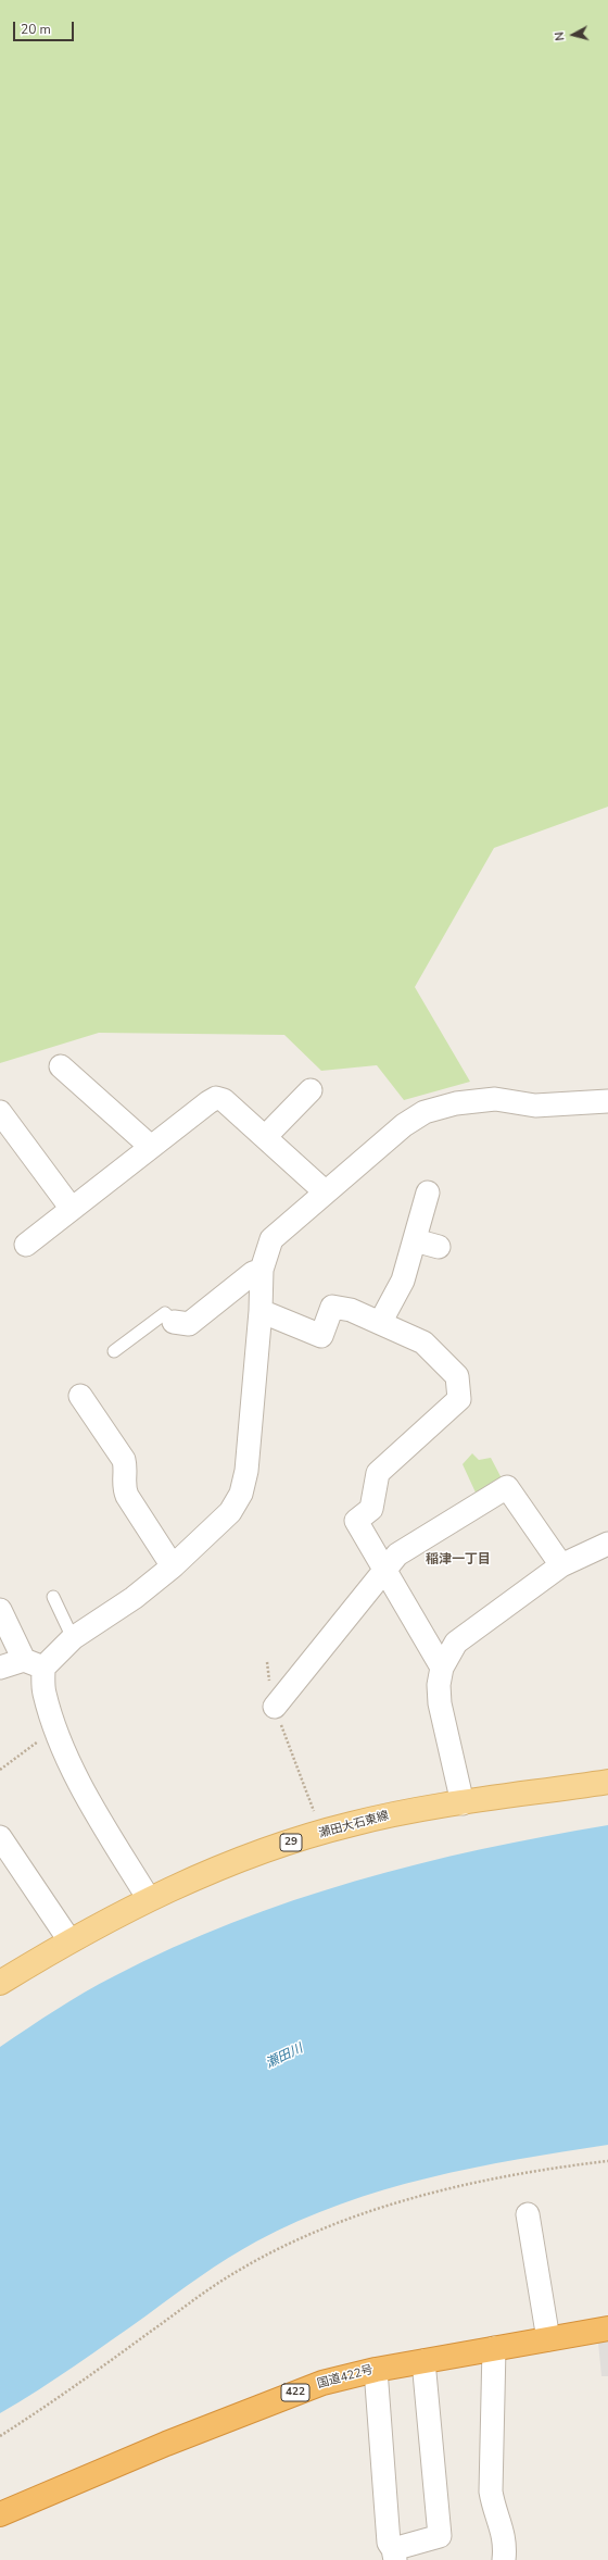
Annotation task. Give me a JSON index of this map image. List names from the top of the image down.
{
  "streets": {
    "highway": ["国道422号", "422"],
    "main road": ["瀬田大石東線", "29"]
  },
  "districts": ["稲津一丁目"],
  "water": ["瀬田川"],
  "scale_bar": "20 m",
  "north": "left"
}
